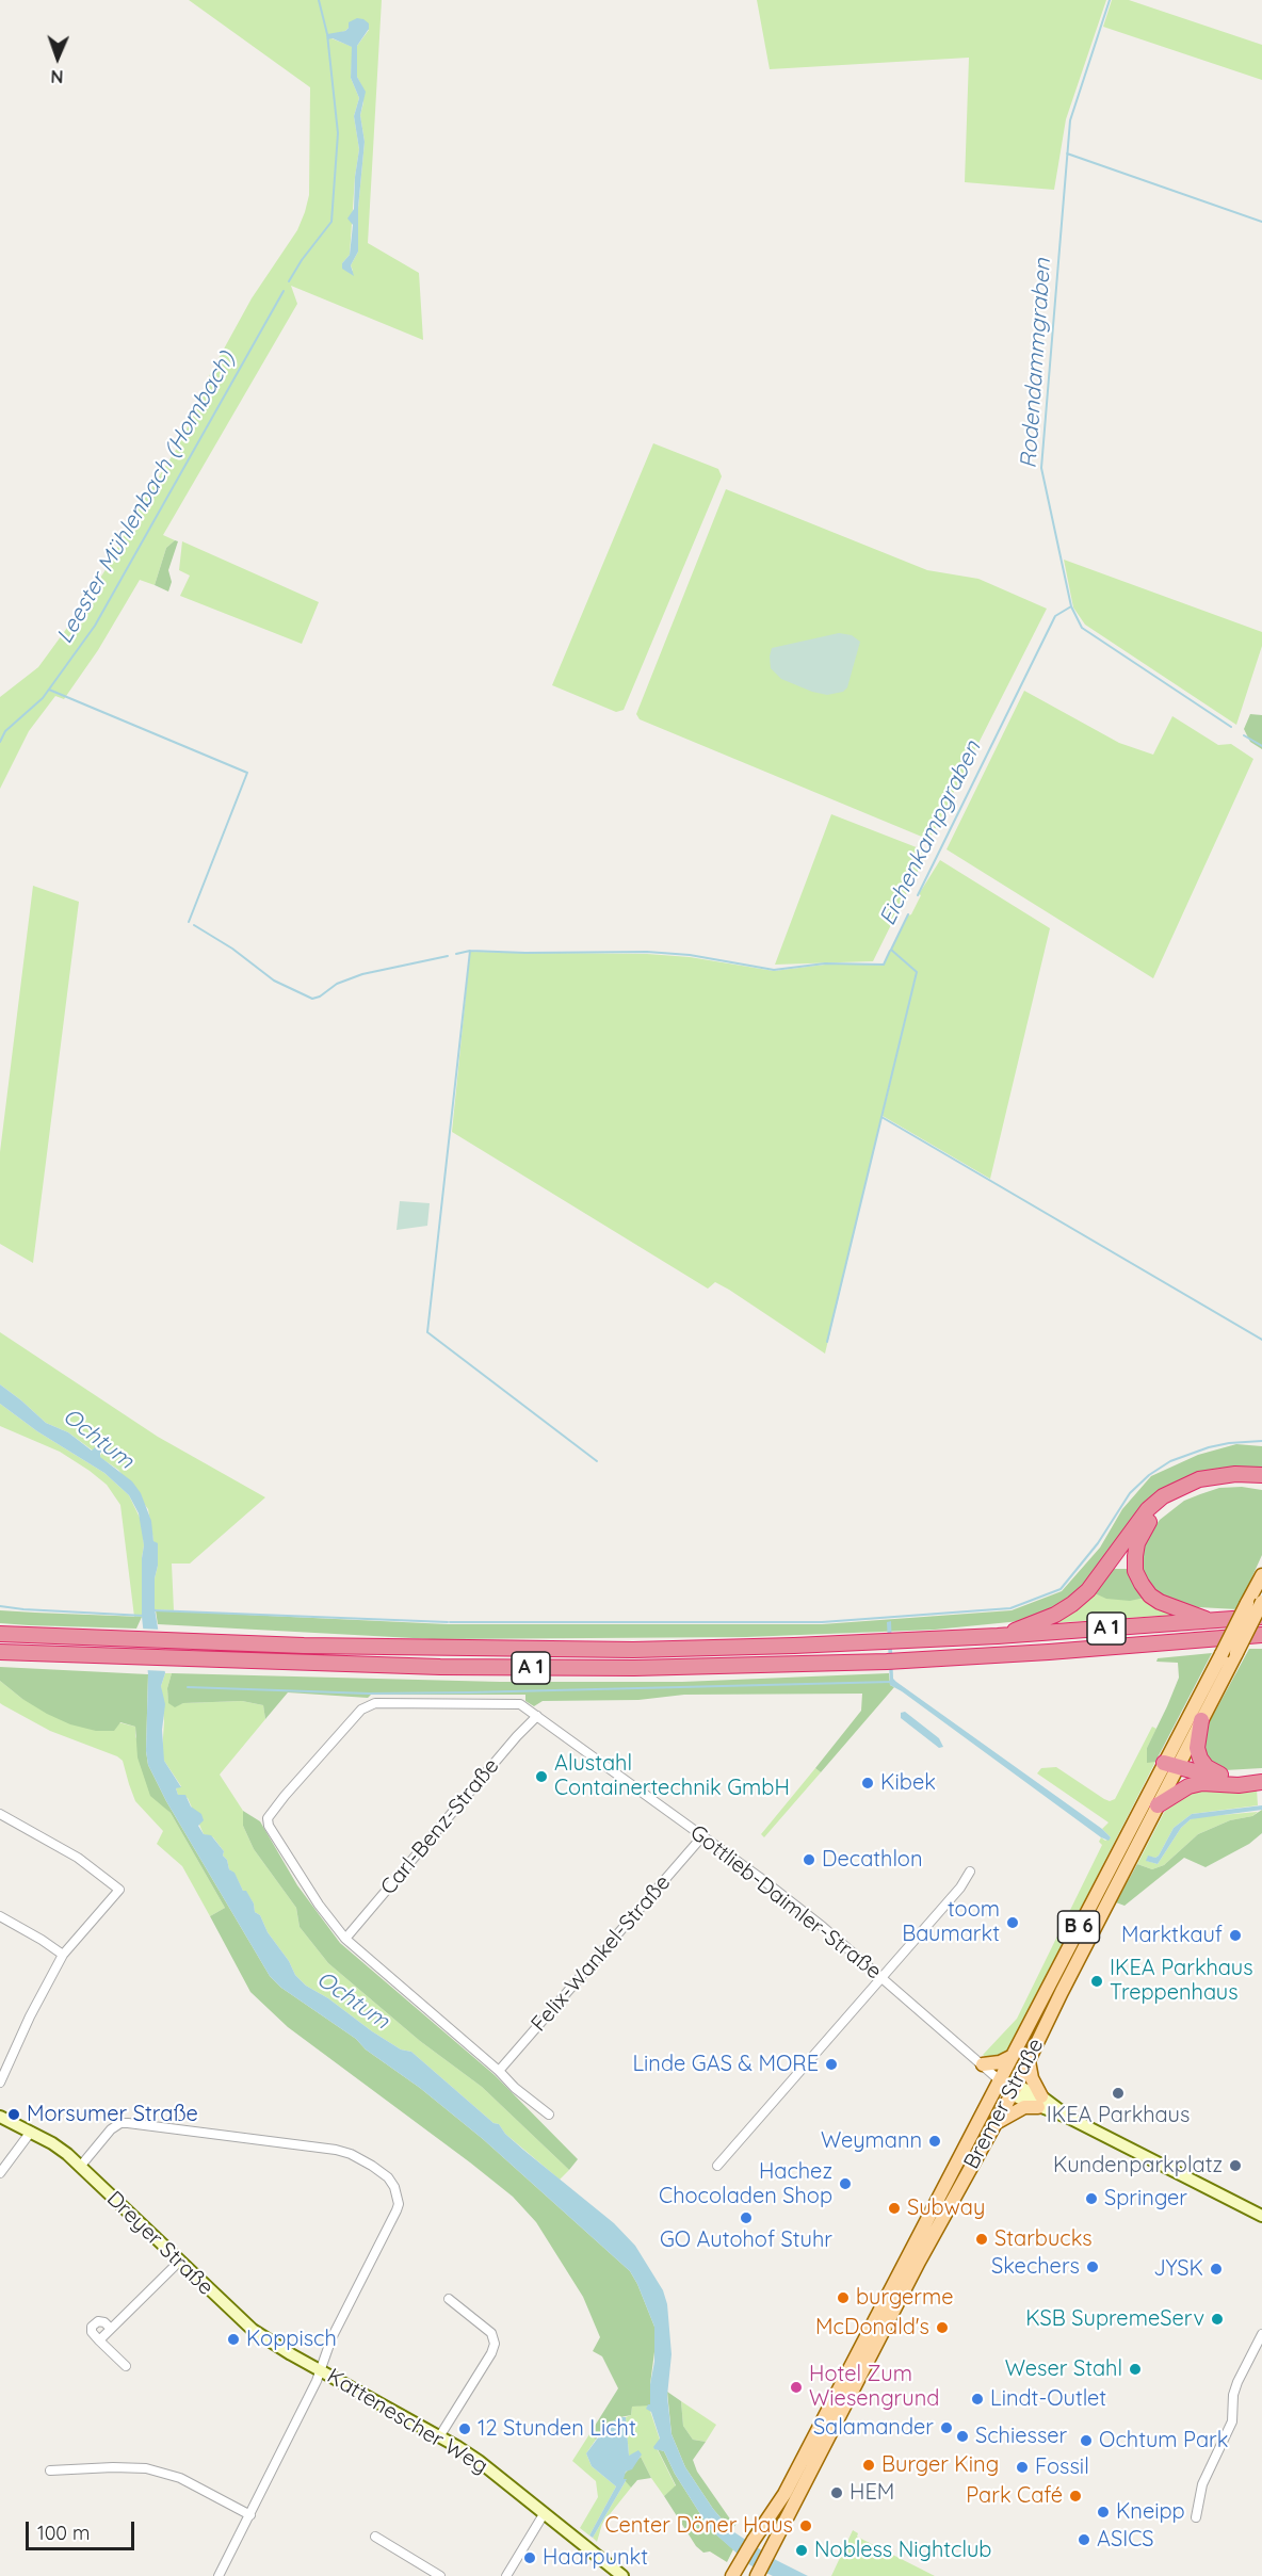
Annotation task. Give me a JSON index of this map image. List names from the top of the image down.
{
  "streets": {
    "highway": ["A 1"],
    "main road": ["B 6", "Bremer Straße"],
    "street": [
      "Carl-Benz-Straße",
      "Gottlieb-Daimler-Straße",
      "Felix-Wankel-Straße",
      "Dreyer Straße",
      "Kattenescher Weg"
    ]
  },
  "crossings": [
    ["Carl-Benz-Straße", "Gottlieb-Daimler-Straße"],
    ["Gottlieb-Daimler-Straße", "Felix-Wankel-Straße"],
    ["Gottlieb-Daimler-Straße", "Bremer Straße"],
    ["Dreyer Straße", "Kattenescher Weg"]
  ],
  "water": [
    "Rodendammgraben",
    "Leester Mühlenbach (Hombach)",
    "Eichenkampgraben",
    "Ochtum"
  ],
  "places": [
    "Alustahl Containertechnik GmbH",
    "Kibek",
    "Decathlon",
    "toom Baumarkt",
    "Marktkauf",
    "IKEA Parkhaus Treppenhaus",
    "Linde GAS & MORE",
    "IKEA Parkhaus",
    "Morsumer Straße",
    "Weymann",
    "Kundenparkplatz",
    "Hachez Chocoladen Shop",
    "Springer",
    "Subway",
    "GO Autohof Stuhr",
    "Starbucks",
    "Skechers",
    "JYSK",
    "burgerme",
    "KSB SupremeServ",
    "McDonald's",
    "Koppisch",
    "Weser Stahl",
    "Hotel Zum Wiesengrund",
    "Lindt-Outlet",
    "Salamander",
    "12 Stunden Licht",
    "Schiesser",
    "Ochtum Park",
    "Burger King",
    "Fossil",
    "HEM",
    "Park Café",
    "Kneipp",
    "Center Döner Haus",
    "ASICS",
    "Nobless Nightclub",
    "Haarpunkt"
  ],
  "scale_bar": "100 m",
  "north": "bottom"
}
